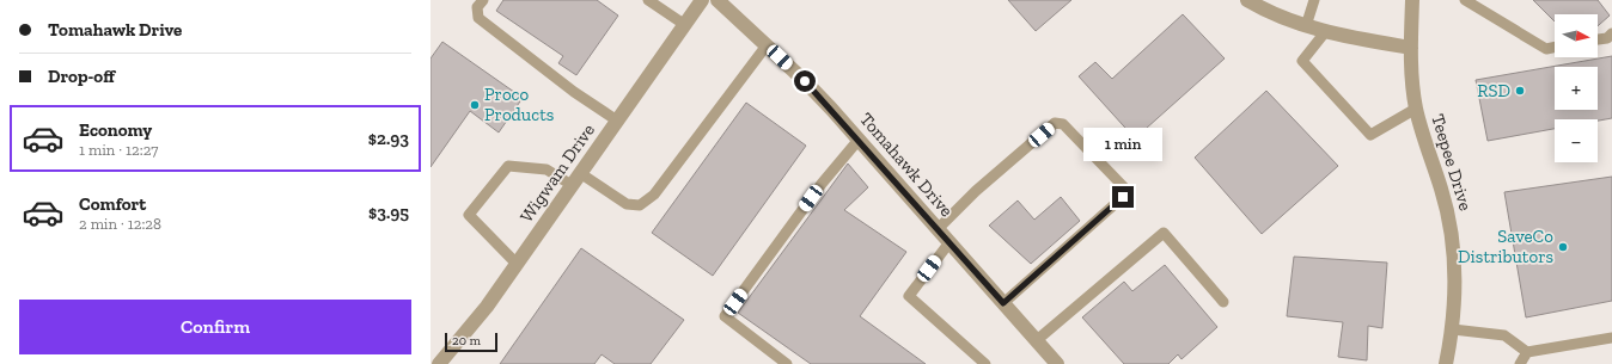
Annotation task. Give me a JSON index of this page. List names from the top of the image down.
{
  "streets": {
    "street": ["Teepee Drive", "Tomahawk Drive", "Wigwam Drive"]
  },
  "places": ["RSD", "Proco Products", "SaveCo Distributors"],
  "scale_bar": "20 m",
  "north": "right",
  "page": {
    "banner": ["Tomahawk Drive", "Drop-off"],
    "map_buttons": ["+", "−"],
    "list": [
      {
        "name": "Economy",
        "note": "1 min · 12:27",
        "value": "$2.93"
      },
      {
        "name": "Comfort",
        "note": "2 min · 12:28",
        "value": "$3.95"
      }
    ],
    "bubble": "1 min",
    "buttons": "Confirm",
    "scale": "20 m"
  }
}
